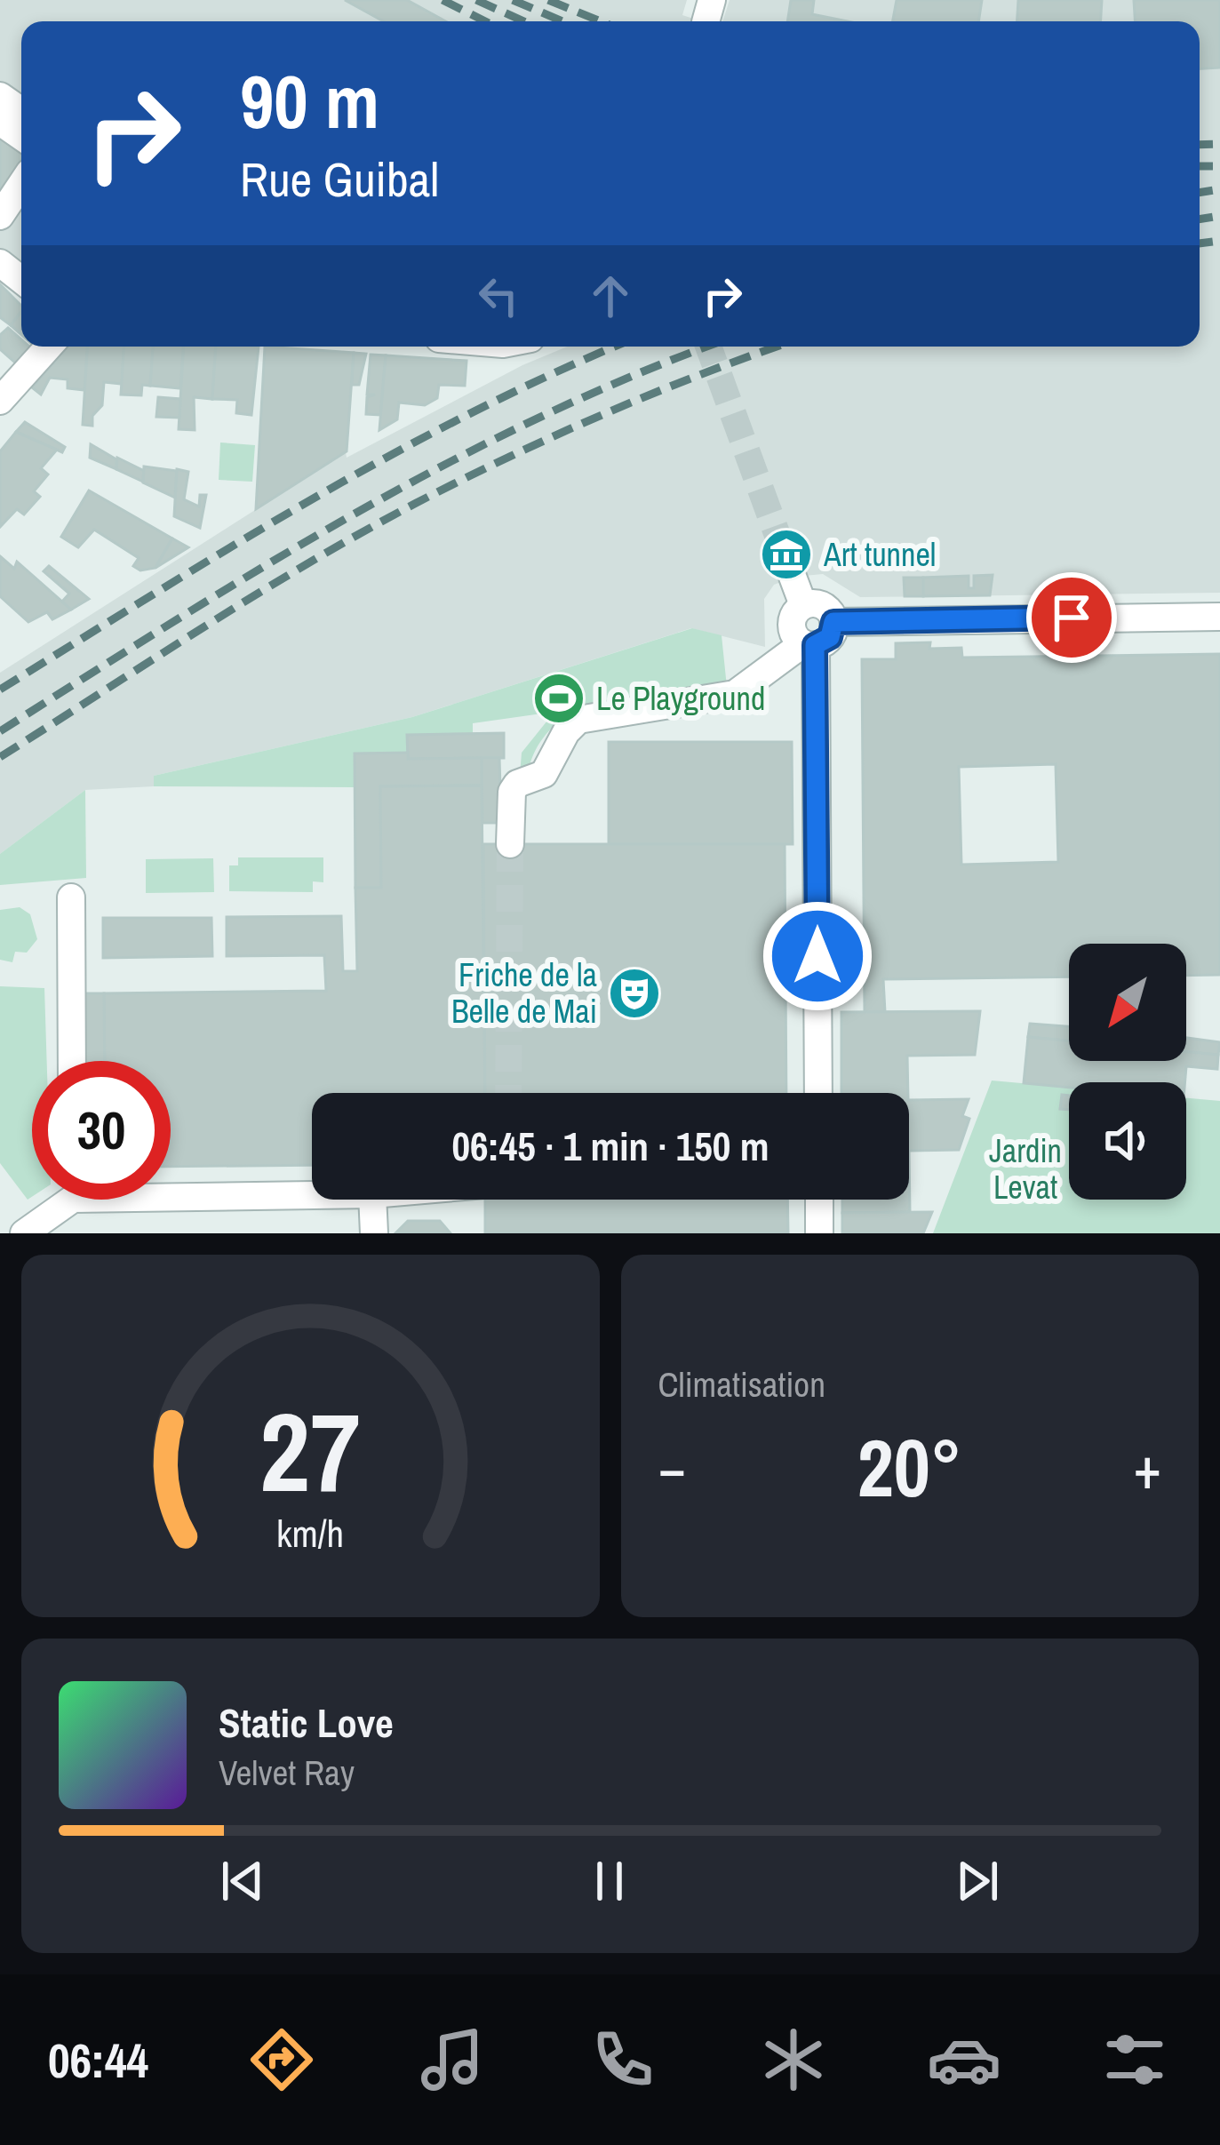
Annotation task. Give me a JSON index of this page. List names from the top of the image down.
{
  "parks": ["Jardin Levat"],
  "places": {
    "museum": ["Art tunnel"],
    "sports": ["Le Playground"],
    "theatre": ["Friche de la Belle de Mai"]
  },
  "north": "bottom left",
  "page": {
    "turn": ["90 m", "Rue Guibal"],
    "limit": "30",
    "trip": "06:45 · 1 min · 150 m",
    "tile": "Climatisation",
    "heat": ["−", "20°", "+"],
    "song": ["Static Love", "Velvet Ray"],
    "tabs": "06:44",
    "gauge": ["27", "km/h"]
  }
}
